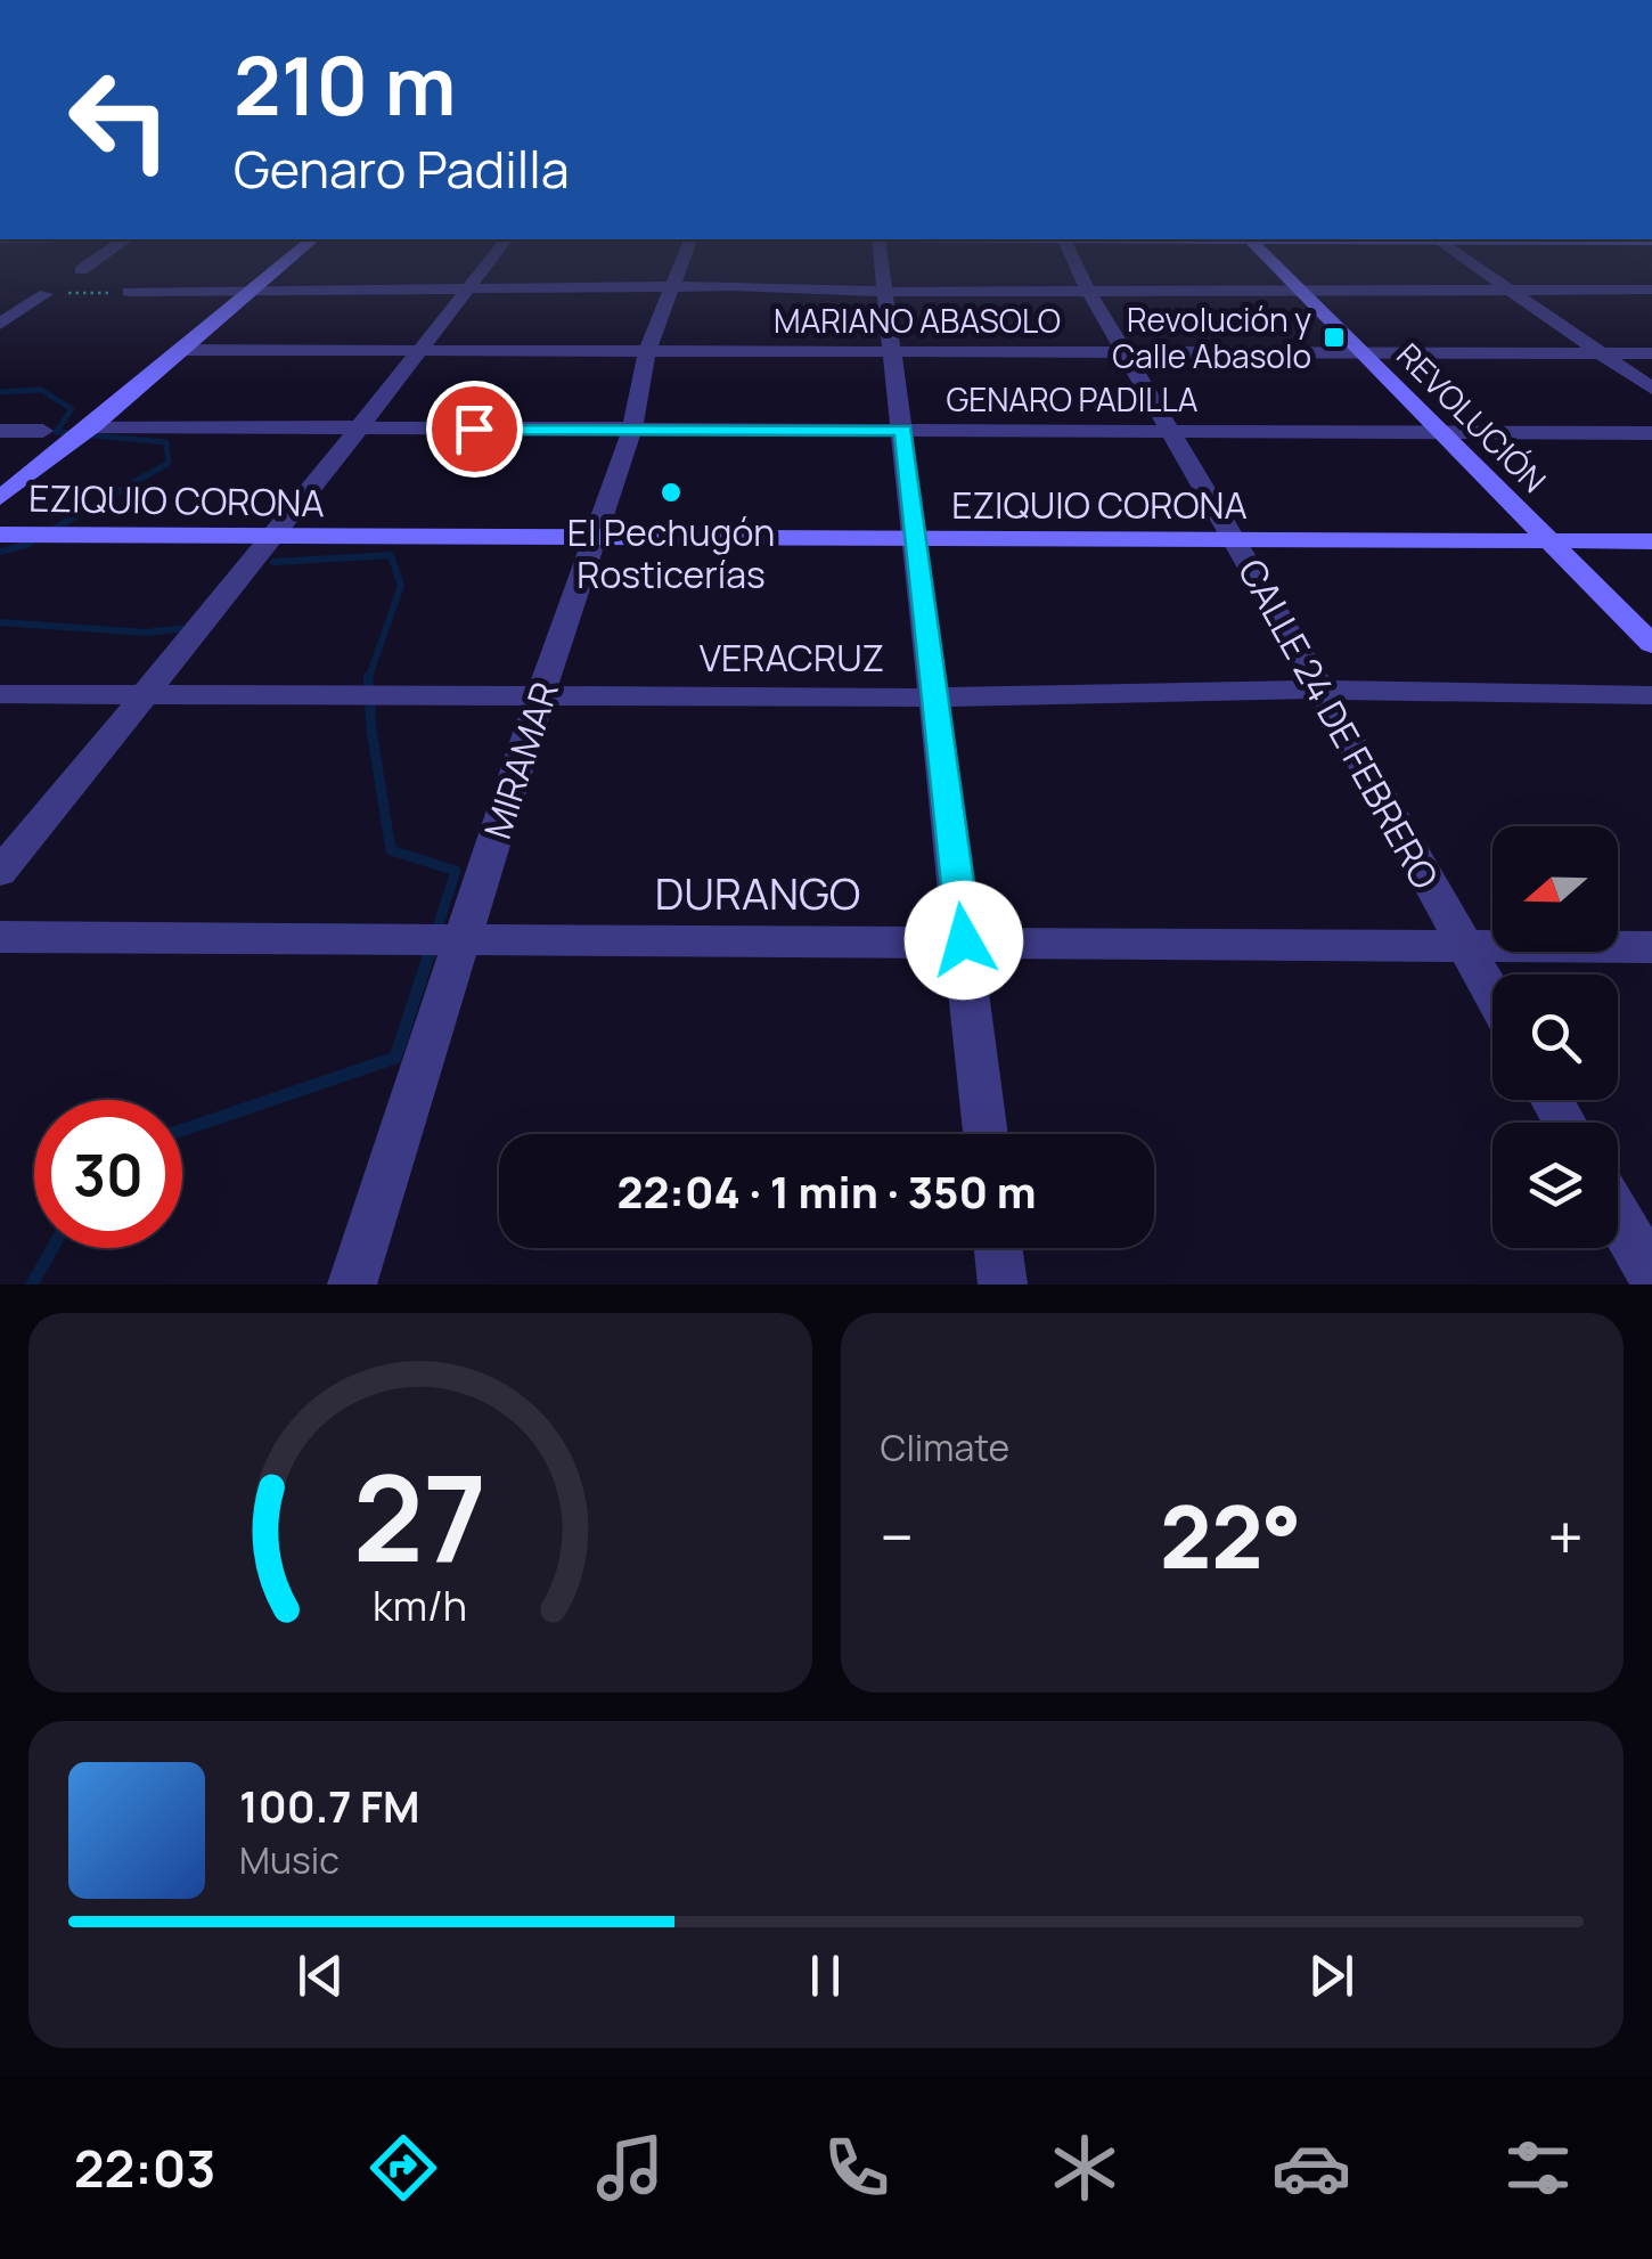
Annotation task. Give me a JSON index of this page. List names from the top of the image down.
{
  "streets": {
    "street": [
      "MARIANO ABASOLO",
      "GENARO PADILLA",
      "REVOLUCIÓN",
      "EZIQUIO CORONA",
      "VERACRUZ",
      "CALLE 24 DE FEBRERO",
      "MIRAMAR",
      "DURANGO"
    ]
  },
  "crossings": [
    ["MARIANO ABASOLO", "REVOLUCIÓN"],
    ["MARIANO ABASOLO", "CALLE 24 DE FEBRERO"],
    ["MARIANO ABASOLO", "MIRAMAR"],
    ["GENARO PADILLA", "REVOLUCIÓN"],
    ["GENARO PADILLA", "CALLE 24 DE FEBRERO"],
    ["GENARO PADILLA", "MIRAMAR"],
    ["REVOLUCIÓN", "EZIQUIO CORONA"],
    ["EZIQUIO CORONA", "CALLE 24 DE FEBRERO"],
    ["EZIQUIO CORONA", "MIRAMAR"],
    ["VERACRUZ", "CALLE 24 DE FEBRERO"],
    ["VERACRUZ", "MIRAMAR"],
    ["CALLE 24 DE FEBRERO", "DURANGO"],
    ["MIRAMAR", "DURANGO"]
  ],
  "places": {
    "transit": ["Revolución y Calle Abasolo"],
    "other": ["El Pechugón Rosticerías"]
  },
  "north": "left",
  "page": {
    "turn": ["210 m", "Genaro Padilla"],
    "limit": "30",
    "trip": "22:04 · 1 min · 350 m",
    "tile": "Climate",
    "heat": ["−", "22°", "+"],
    "song": ["100.7 FM", "Music"],
    "tabs": "22:03",
    "gauge": ["27", "km/h"]
  }
}
